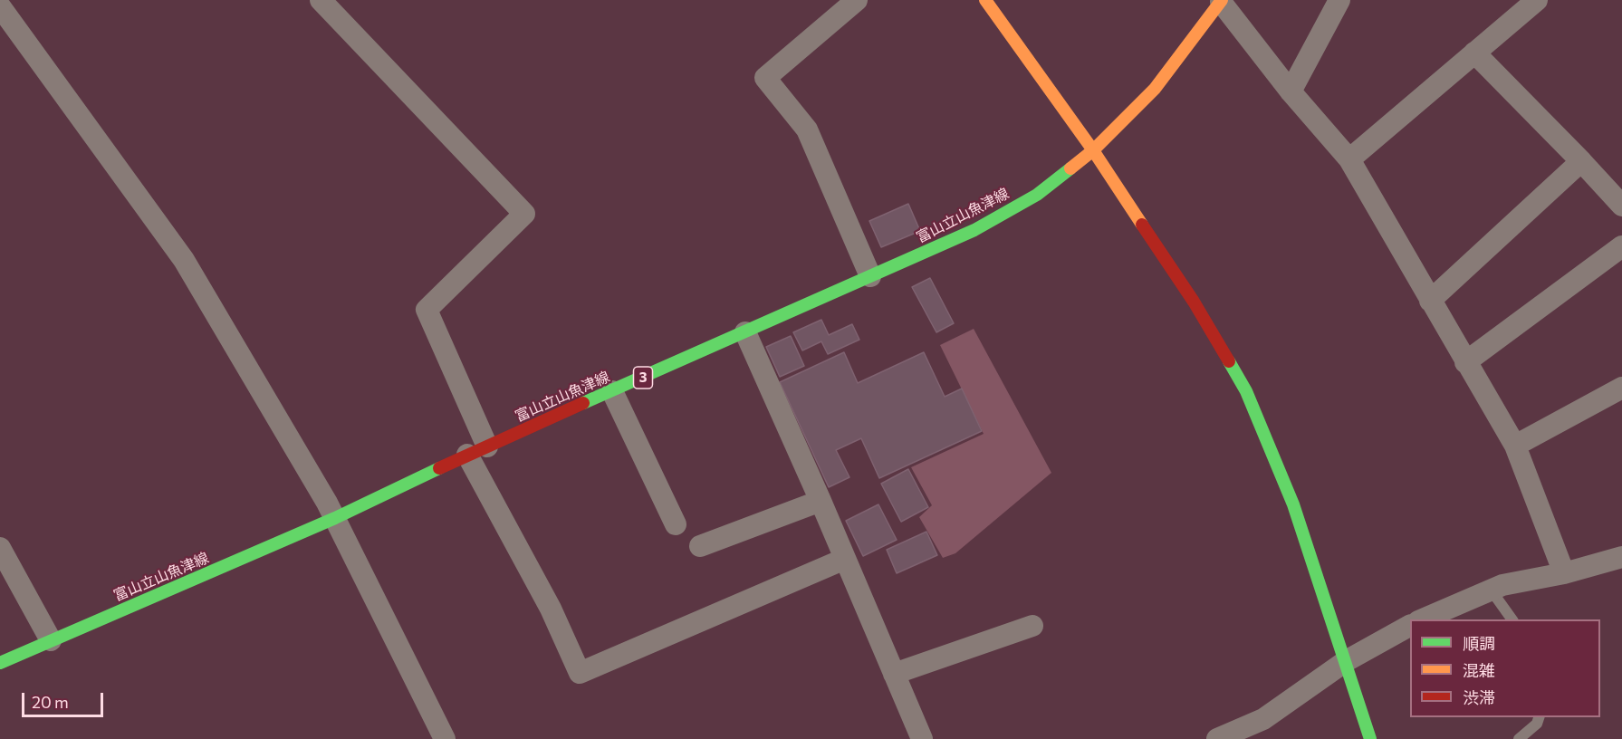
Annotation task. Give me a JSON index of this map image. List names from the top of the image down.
{
  "streets": {
    "main road": ["富山立山魚津線", "3"]
  },
  "legend": ["順調", "混雑", "渋滞"],
  "scale_bar": "20 m"
}
